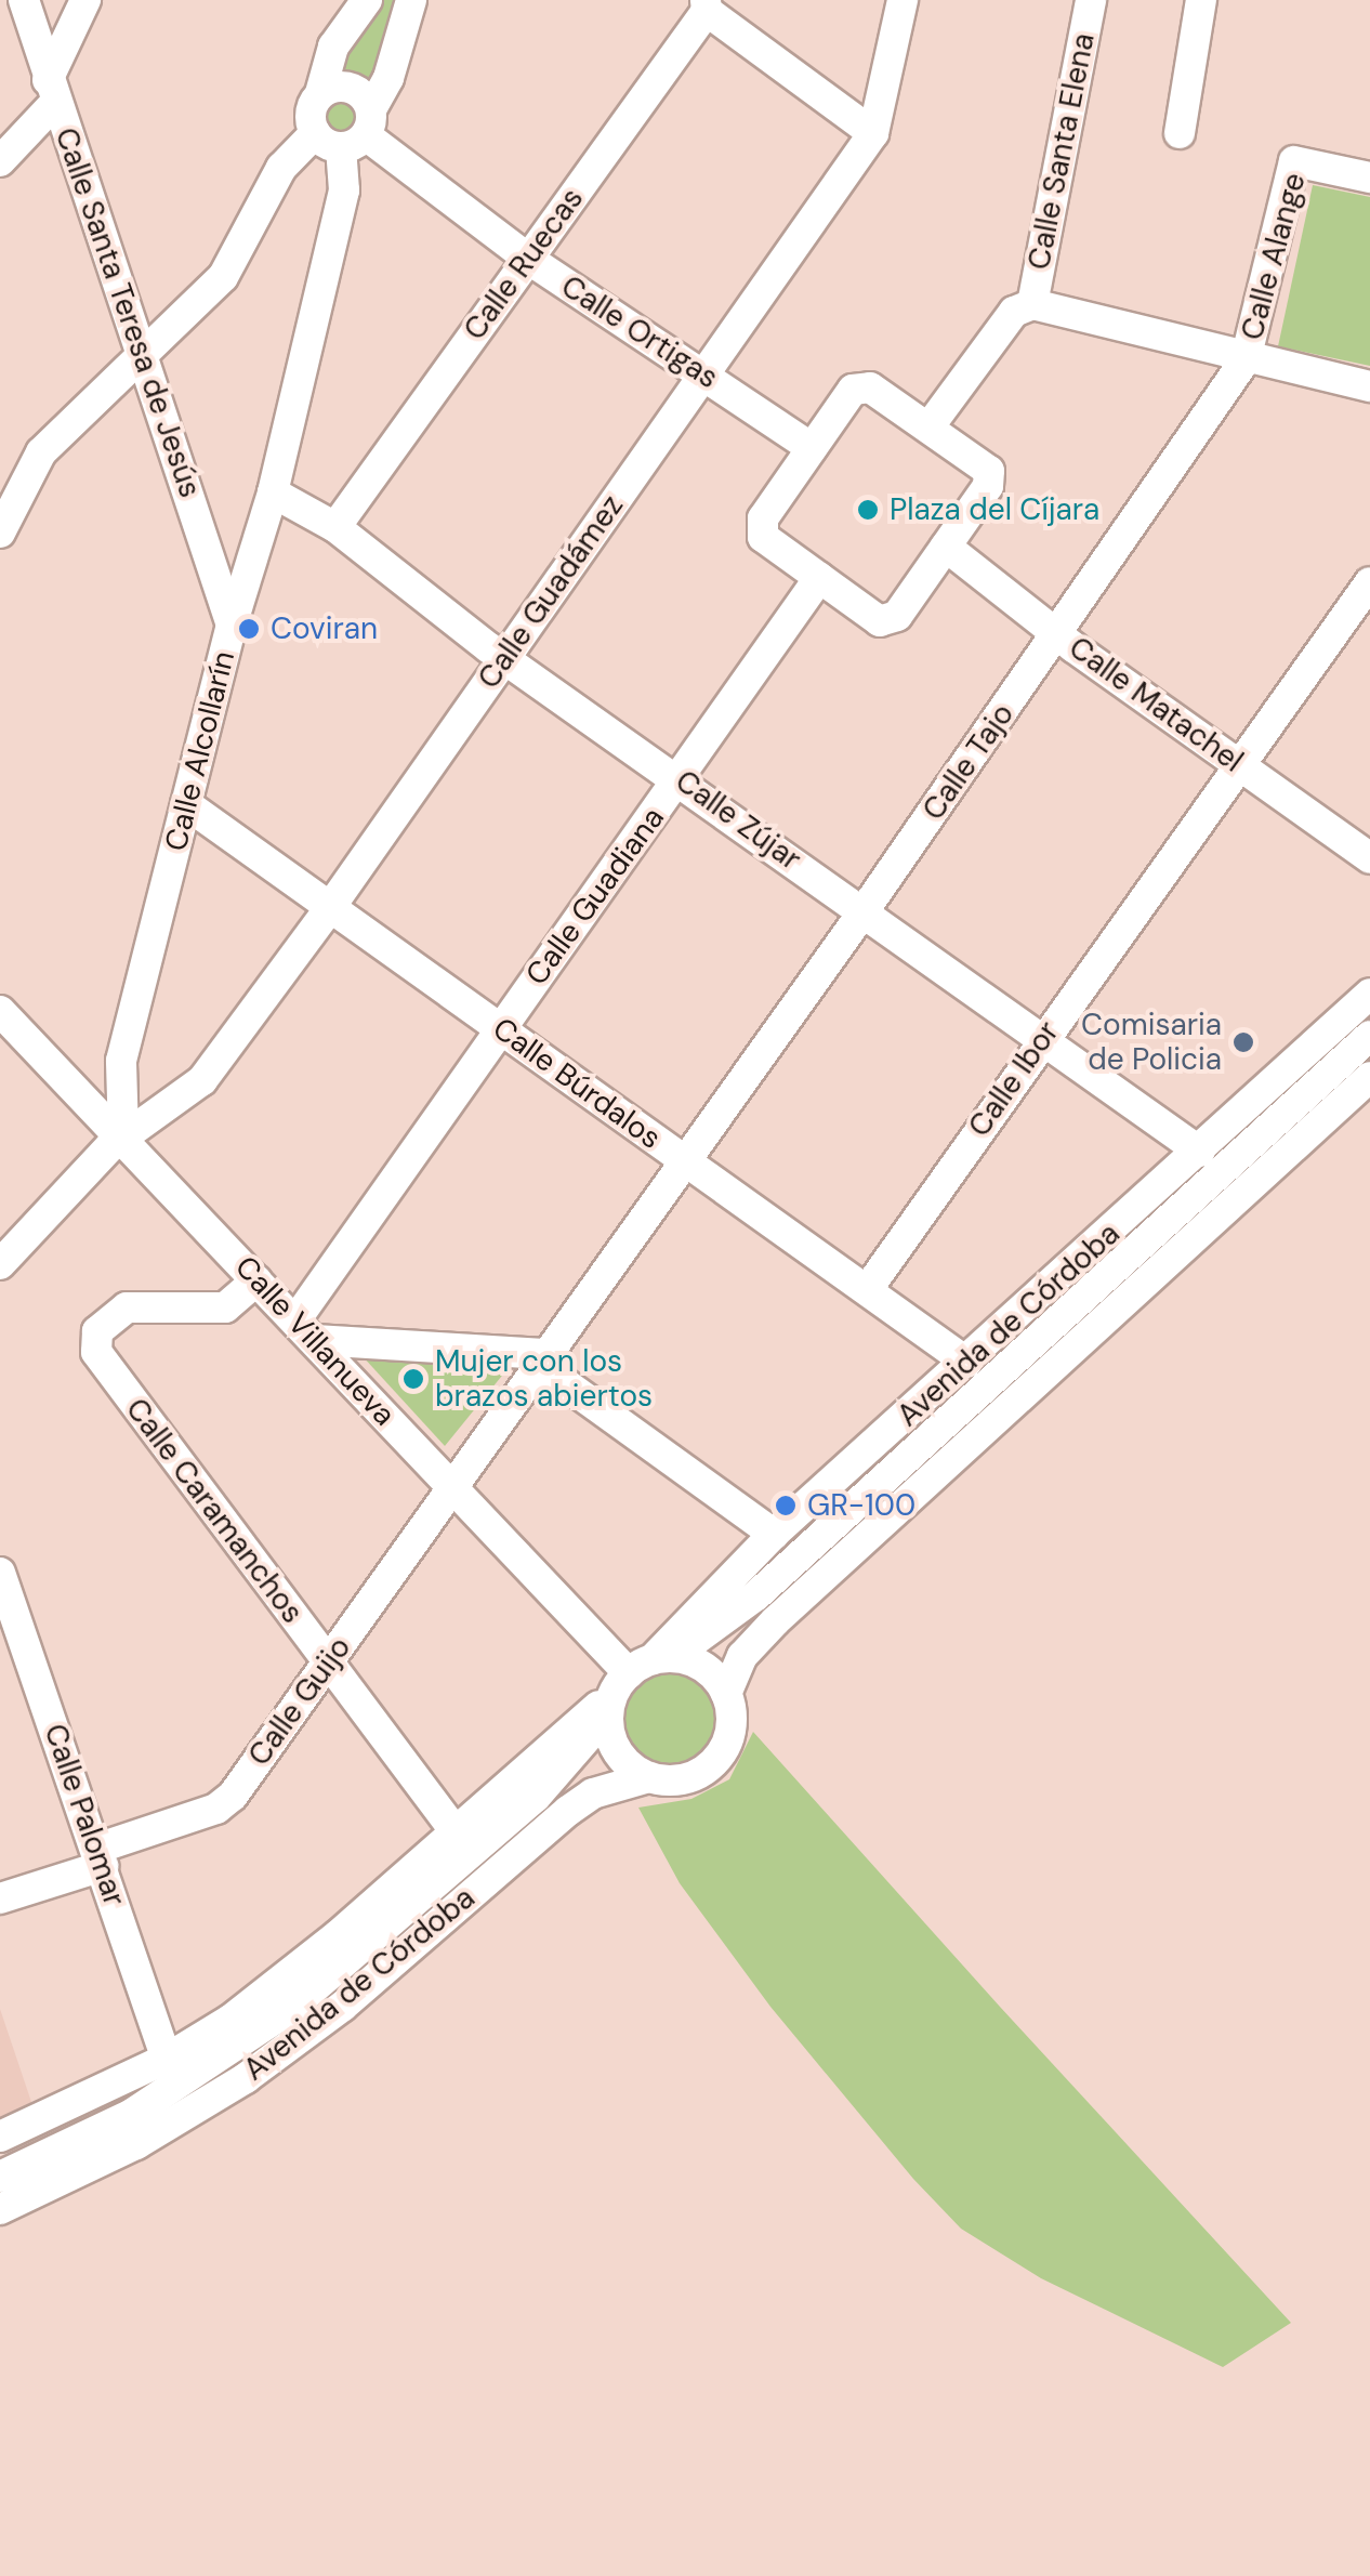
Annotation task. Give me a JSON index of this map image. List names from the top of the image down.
{
  "streets": {
    "street": [
      "Calle Santa Elena",
      "Calle Alange",
      "Calle Ruecas",
      "Calle Santa Teresa de Jesús",
      "Calle Ortigas",
      "Calle Guadámez",
      "Calle Matachel",
      "Calle Alcollarín",
      "Calle Tajo",
      "Calle Zújar",
      "Calle Guadiana",
      "Calle Ibor",
      "Calle Búrdalos",
      "Avenida de Córdoba",
      "Calle Villanueva",
      "Calle Caramanchos",
      "Calle Guijo",
      "Calle Palomar"
    ]
  },
  "crossings": [
    ["Calle Alange", "Calle Tajo"],
    ["Calle Ruecas", "Calle Ortigas"],
    ["Calle Ruecas", "Calle Zújar"],
    ["Calle Santa Teresa de Jesús", "Calle Alcollarín"],
    ["Calle Ortigas", "Calle Guadámez"],
    ["Calle Ortigas", "Calle Alcollarín"],
    ["Calle Guadámez", "Calle Alcollarín"],
    ["Calle Guadámez", "Calle Zújar"],
    ["Calle Guadámez", "Calle Búrdalos"],
    ["Calle Guadámez", "Calle Villanueva"],
    ["Calle Matachel", "Calle Tajo"],
    ["Calle Matachel", "Calle Ibor"],
    ["Calle Alcollarín", "Calle Zújar"],
    ["Calle Alcollarín", "Calle Búrdalos"],
    ["Calle Alcollarín", "Calle Villanueva"],
    ["Calle Tajo", "Calle Zújar"],
    ["Calle Tajo", "Calle Búrdalos"],
    ["Calle Tajo", "Calle Guijo"],
    ["Calle Zújar", "Calle Guadiana"],
    ["Calle Zújar", "Calle Ibor"],
    ["Calle Zújar", "Avenida de Córdoba"],
    ["Calle Guadiana", "Calle Búrdalos"],
    ["Calle Guadiana", "Calle Villanueva"],
    ["Calle Ibor", "Calle Búrdalos"],
    ["Calle Búrdalos", "Avenida de Córdoba"],
    ["Avenida de Córdoba", "Calle Villanueva"],
    ["Avenida de Córdoba", "Calle Caramanchos"],
    ["Avenida de Córdoba", "Calle Palomar"],
    ["Calle Villanueva", "Calle Caramanchos"],
    ["Calle Villanueva", "Calle Guijo"],
    ["Calle Caramanchos", "Calle Guijo"],
    ["Calle Guijo", "Calle Palomar"]
  ],
  "places": [
    "Plaza del Cíjara",
    "Coviran",
    "Comisaria de Policia",
    "Mujer con los brazos abiertos",
    "GR-100"
  ]
}
